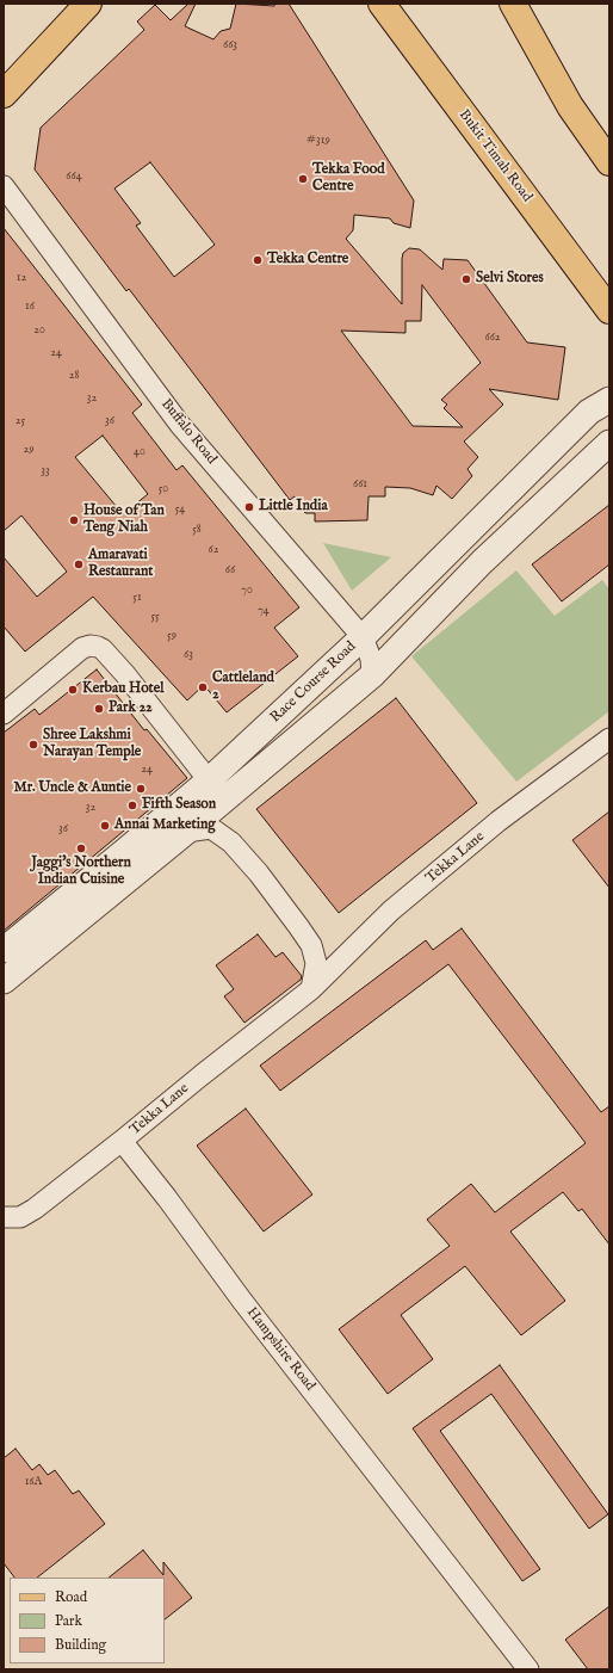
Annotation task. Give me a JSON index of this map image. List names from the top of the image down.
{
  "streets": {
    "main road": ["Bukit Timah Road"],
    "street": [
      "Buffalo Road",
      "Race Course Road",
      "Tekka Lane",
      "Hampshire Road"
    ]
  },
  "crossings": [
    ["Buffalo Road", "Race Course Road"],
    ["Tekka Lane", "Hampshire Road"]
  ],
  "places": [
    "Tekka Food Centre",
    "Tekka Centre",
    "Selvi Stores",
    "Little India",
    "House of Tan Teng Niah",
    "Amaravati Restaurant",
    "Cattleland 2",
    "Kerbau Hotel",
    "Park 22",
    "Shree Lakshmi Narayan Temple",
    "Mr. Uncle & Auntie",
    "Fifth Season",
    "Annai Marketing",
    "Jaggi's Northern Indian Cuisine"
  ],
  "house_numbers": [
    "663",
    "#319",
    "664",
    "12",
    "16",
    "20",
    "662",
    "24",
    "28",
    "32",
    "25",
    "36",
    "29",
    "40",
    "33",
    "661",
    "50",
    "54",
    "58",
    "62",
    "66",
    "70",
    "51",
    "74",
    "55",
    "59",
    "63",
    "24",
    "32",
    "36",
    "16A"
  ],
  "legend": ["Road", "Park", "Building"]
}
